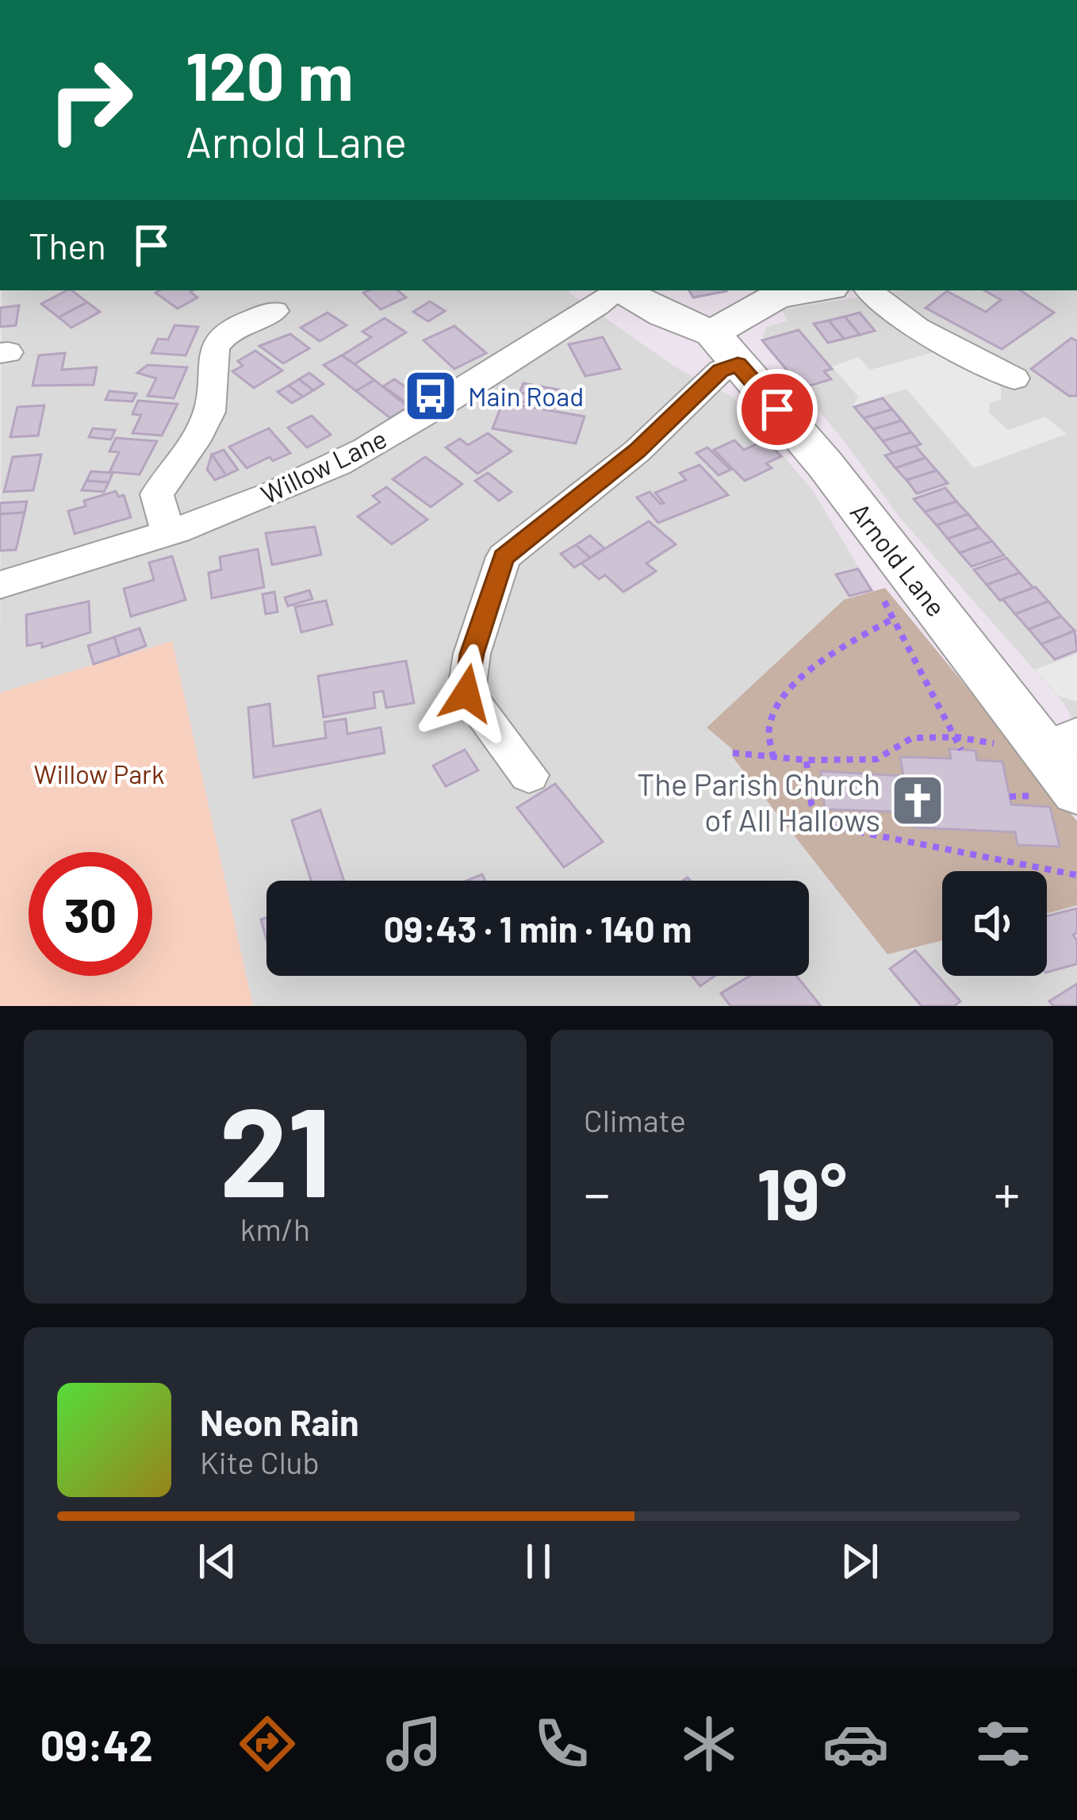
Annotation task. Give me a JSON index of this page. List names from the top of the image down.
{
  "streets": {
    "street": ["Willow Lane", "Arnold Lane"]
  },
  "parks": ["Willow Park"],
  "places": {
    "bus stop": ["Main Road"],
    "church": ["The Parish Church of All Hallows"]
  },
  "page": {
    "turn": ["120 m", "Arnold Lane"],
    "then": "Then",
    "limit": "30",
    "trip": "09:43 · 1 min · 140 m",
    "tile": [
      ["21", "km/h"],
      "Climate"
    ],
    "heat": ["−", "19°", "+"],
    "song": ["Neon Rain", "Kite Club"],
    "tabs": "09:42"
  }
}
